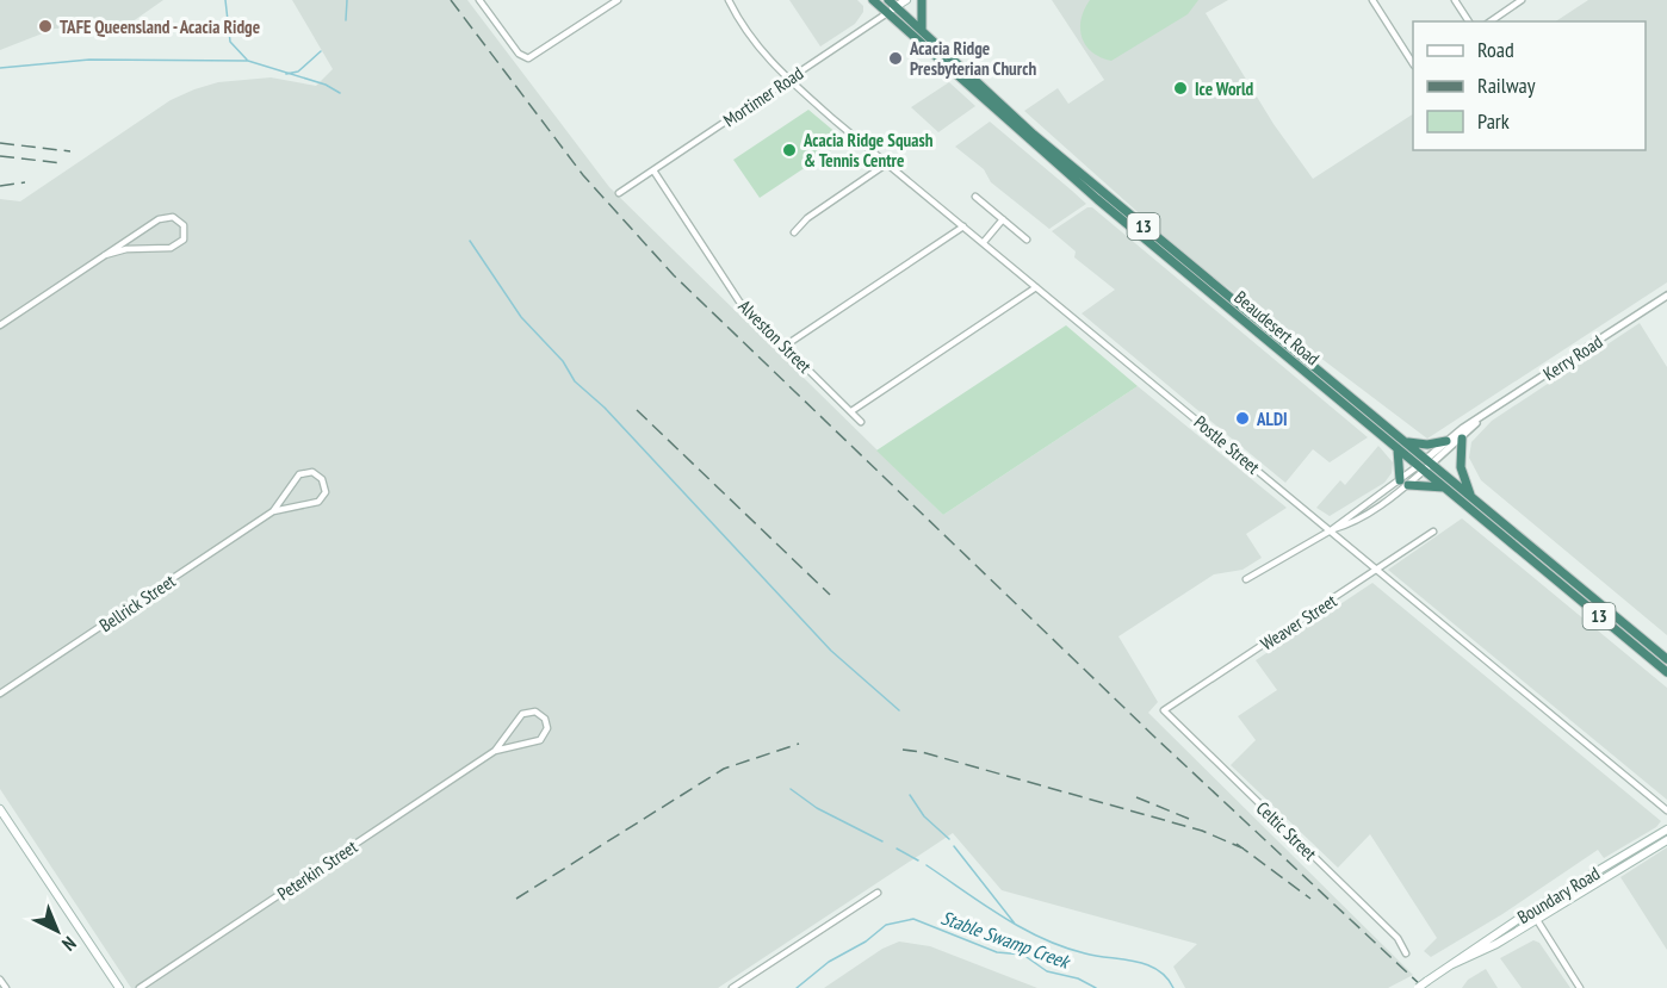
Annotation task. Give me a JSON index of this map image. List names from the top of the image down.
{
  "streets": {
    "highway": ["13", "Beaudesert Road"],
    "main road": ["Mortimer Road", "Boundary Road"],
    "street": [
      "Alveston Street",
      "Kerry Road",
      "Postle Street",
      "Bellrick Street",
      "Weaver Street",
      "Celtic Street",
      "Peterkin Street"
    ]
  },
  "crossings": [
    ["Mortimer Road", "Beaudesert Road"],
    ["Mortimer Road", "Alveston Street"],
    ["Mortimer Road", "Postle Street"],
    ["Beaudesert Road", "Kerry Road"],
    ["Kerry Road", "Postle Street"],
    ["Postle Street", "Weaver Street"],
    ["Weaver Street", "Celtic Street"]
  ],
  "water": ["Stable Swamp Creek"],
  "places": [
    "TAFE Queensland - Acacia Ridge",
    "Acacia Ridge Presbyterian Church",
    "Ice World",
    "Acacia Ridge Squash & Tennis Centre",
    "ALDI"
  ],
  "legend": ["Road", "Railway", "Park"],
  "north": "bottom right"
}
